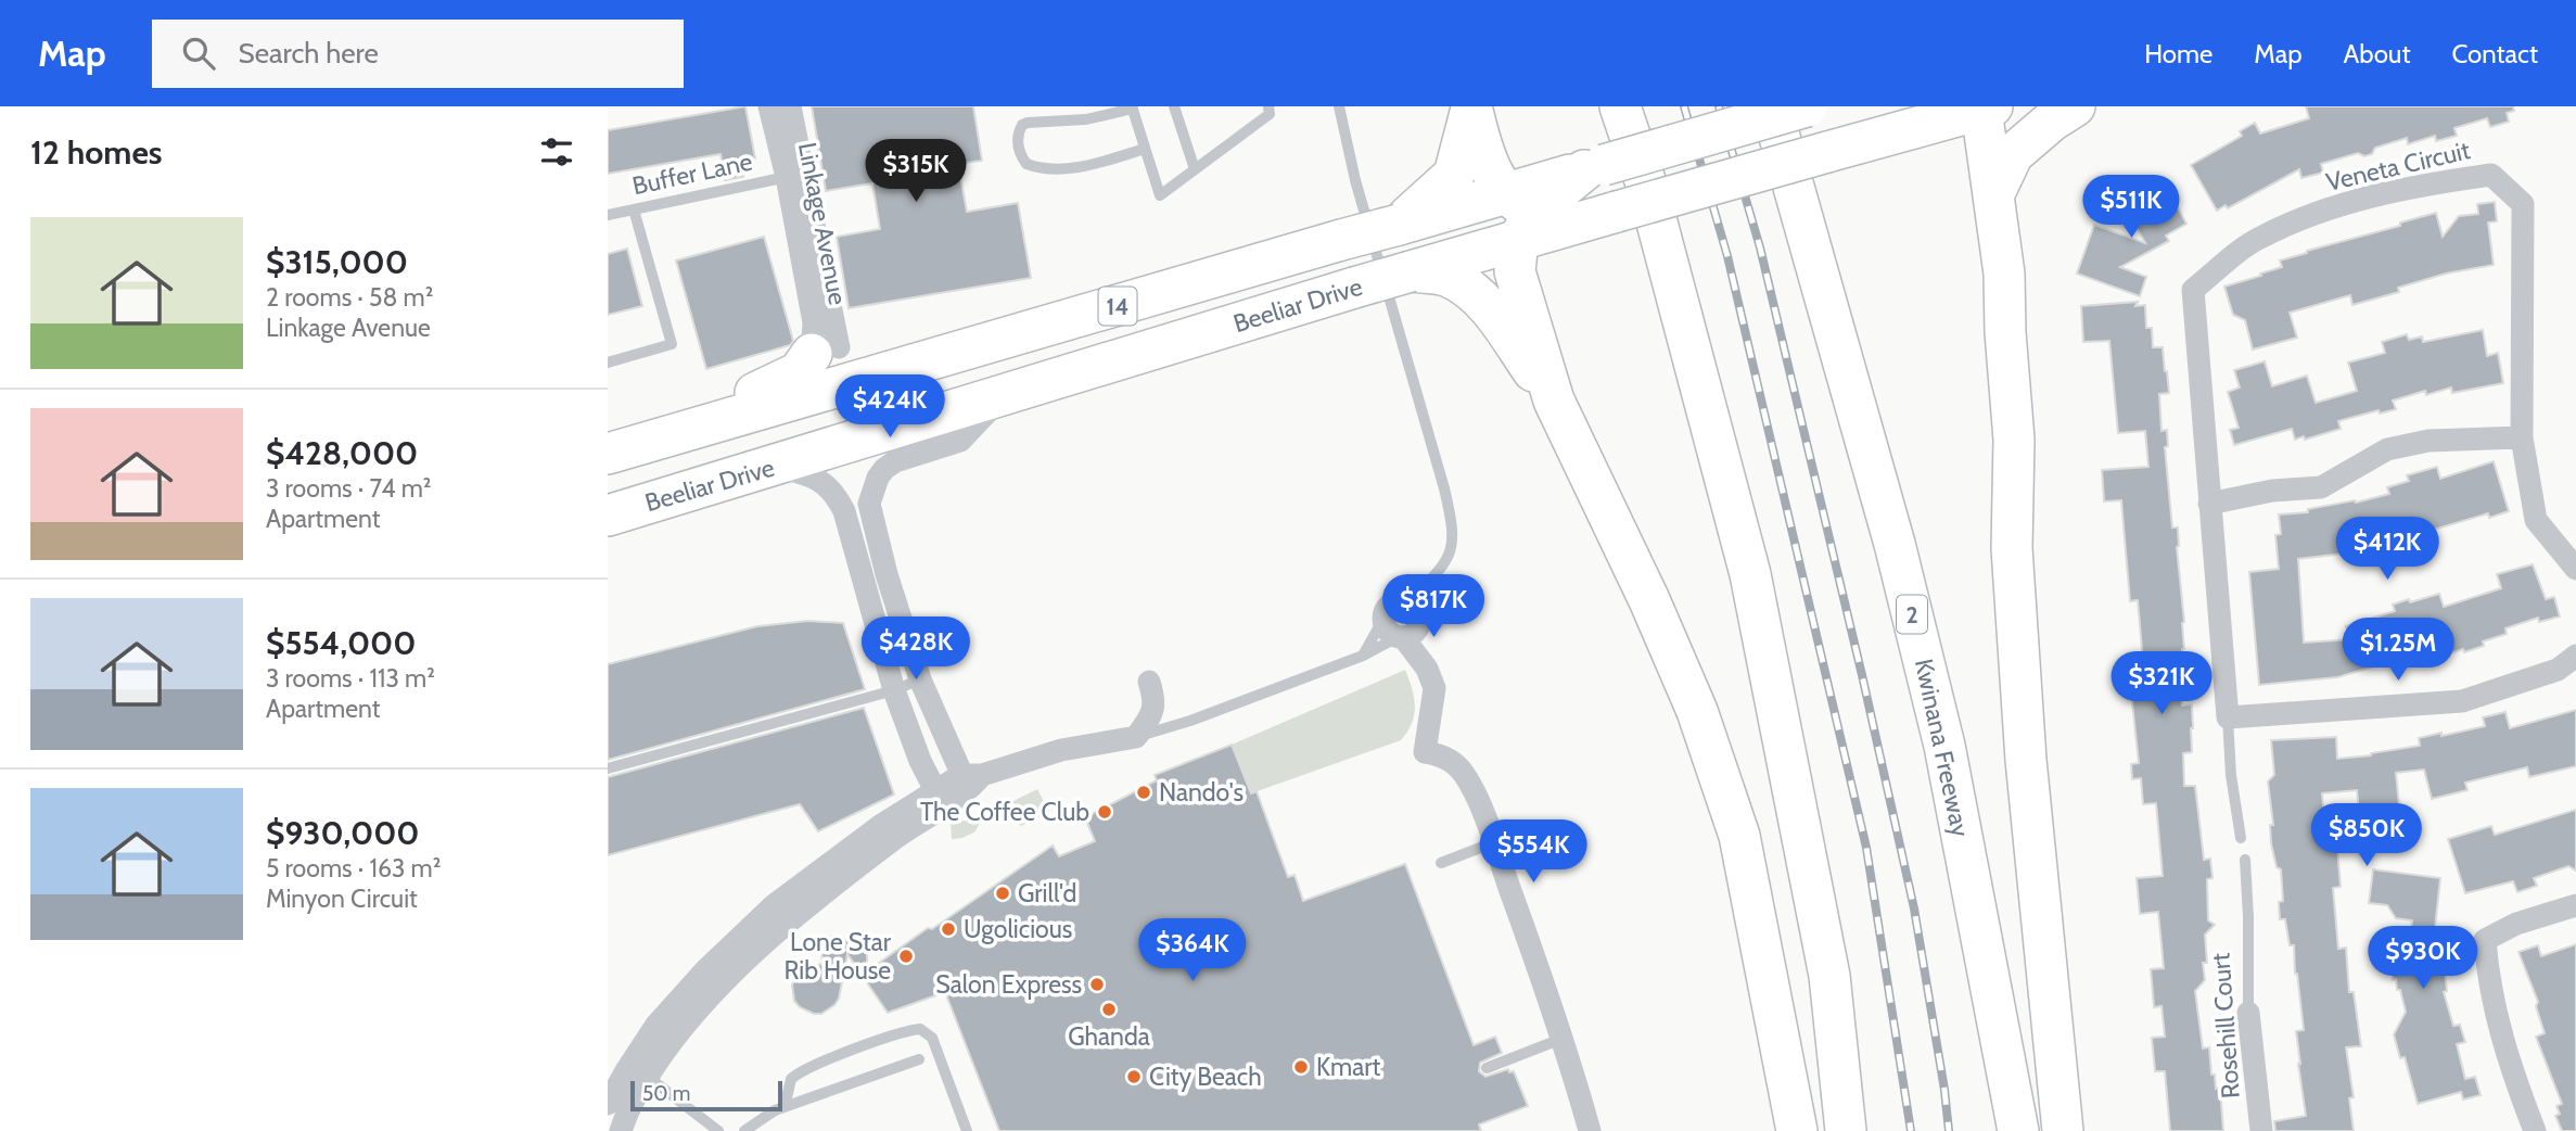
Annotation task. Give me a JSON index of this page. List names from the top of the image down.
{
  "streets": {
    "highway": [
      "Beeliar Drive",
      "14",
      "2",
      "Kwinana Freeway"
    ],
    "street": ["Veneta Circuit", "Linkage Avenue", "Rosehill Court"],
    "lane": ["Buffer Lane"]
  },
  "crossings": [
    ["Buffer Lane", "Linkage Avenue"]
  ],
  "places": [
    "Nando's",
    "The Coffee Club",
    "Grill'd",
    "Ugolicious",
    "Lone Star Rib House",
    "Salon Express",
    "Ghanda",
    "Kmart",
    "City Beach"
  ],
  "scale_bar": "50 m",
  "page": {
    "header": "Map",
    "search": "Search here",
    "nav": [
      "Home",
      "Map",
      "About",
      "Contact"
    ],
    "heading": "12 homes",
    "price": [
      "$315K",
      "$511K",
      "$424K",
      "$412K",
      "$817K",
      "$428K",
      "$1.25M",
      "$321K",
      "$850K",
      "$554K",
      "$364K",
      "$930K"
    ],
    "list": [
      {
        "name": "$315,000",
        "note": "2 rooms · 58 m² · Linkage Avenue"
      },
      {
        "name": "$428,000",
        "note": "3 rooms · 74 m² · Apartment"
      },
      {
        "name": "$554,000",
        "note": "3 rooms · 113 m² · Apartment"
      },
      {
        "name": "$930,000",
        "note": "5 rooms · 163 m² · Minyon Circuit"
      }
    ],
    "scale": "50 m"
  }
}
